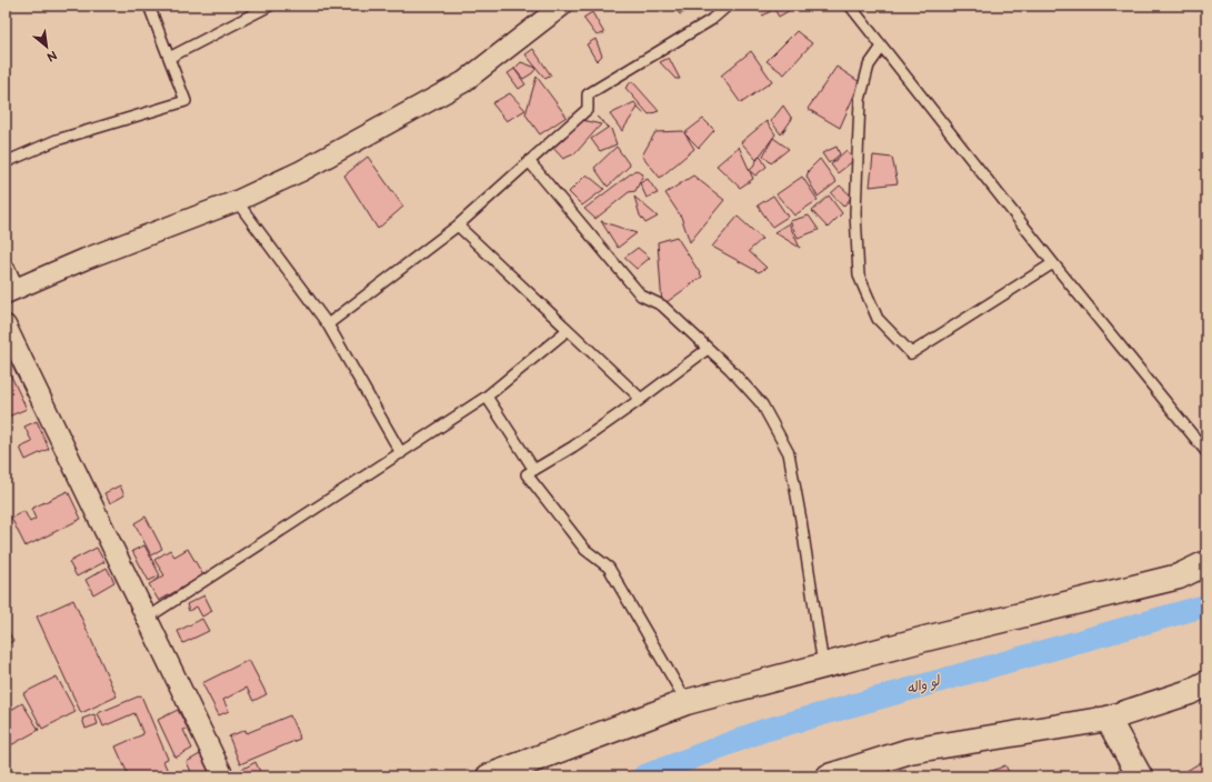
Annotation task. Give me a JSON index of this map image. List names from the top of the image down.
{
  "water": ["لو واله"],
  "north": "bottom right"
}
